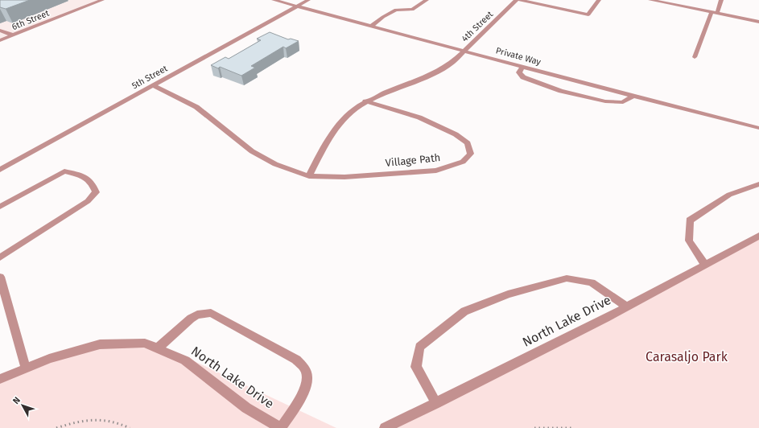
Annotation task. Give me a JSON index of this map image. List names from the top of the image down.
{
  "streets": {
    "street": [
      "6th Street",
      "4th Street",
      "Private Way",
      "5th Street",
      "Village Path",
      "North Lake Drive"
    ]
  },
  "crossings": [
    ["4th Street", "Private Way"],
    ["Private Way", "5th Street"],
    ["5th Street", "Village Path"]
  ],
  "parks": ["Carasaljo Park"],
  "north": "top left"
}
